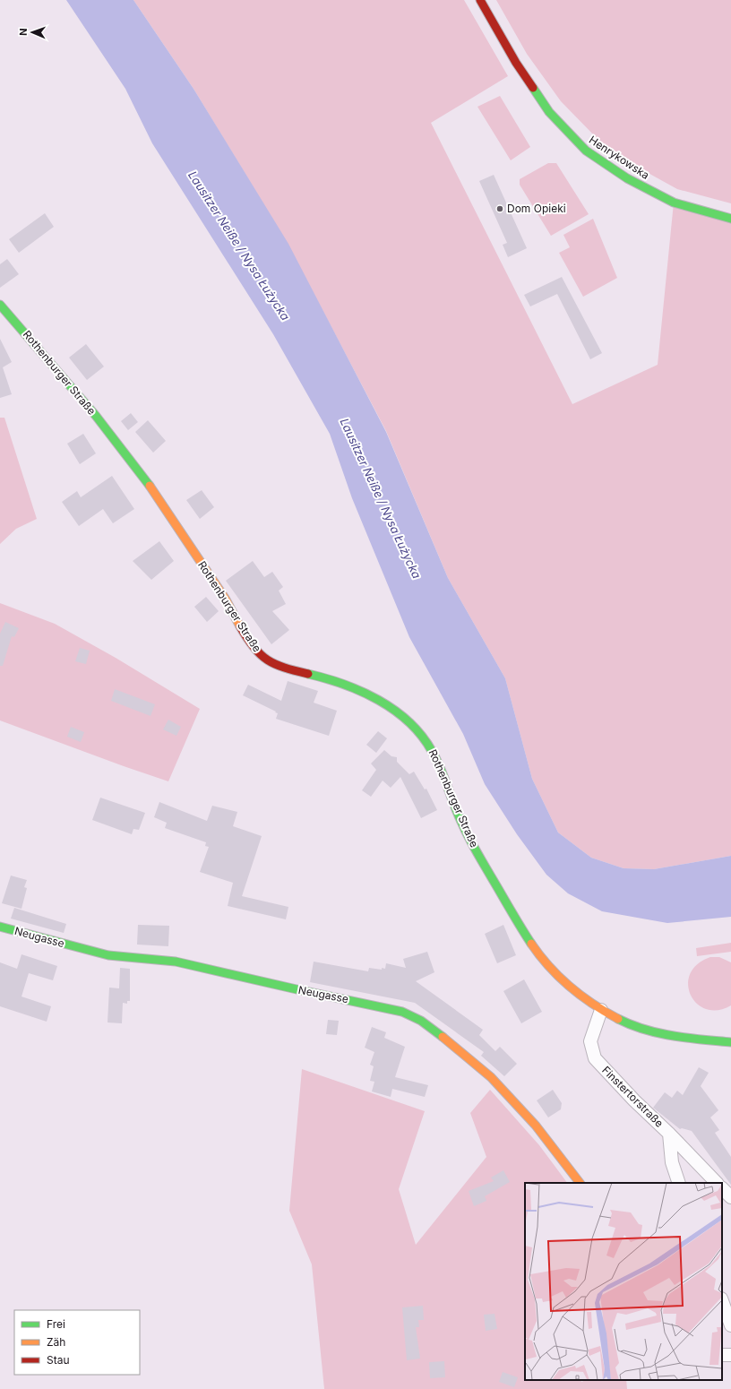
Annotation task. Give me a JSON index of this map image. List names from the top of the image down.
{
  "streets": {
    "street": [
      "Henrykowska",
      "Rothenburger Straße",
      "Neugasse",
      "Finstertorstraße"
    ]
  },
  "crossings": [
    ["Rothenburger Straße", "Finstertorstraße"]
  ],
  "water": ["Lausitzer Neiße / Nysa Łużycka"],
  "places": ["Dom Opieki"],
  "legend": ["Frei", "Zäh", "Stau"],
  "north": "left"
}
